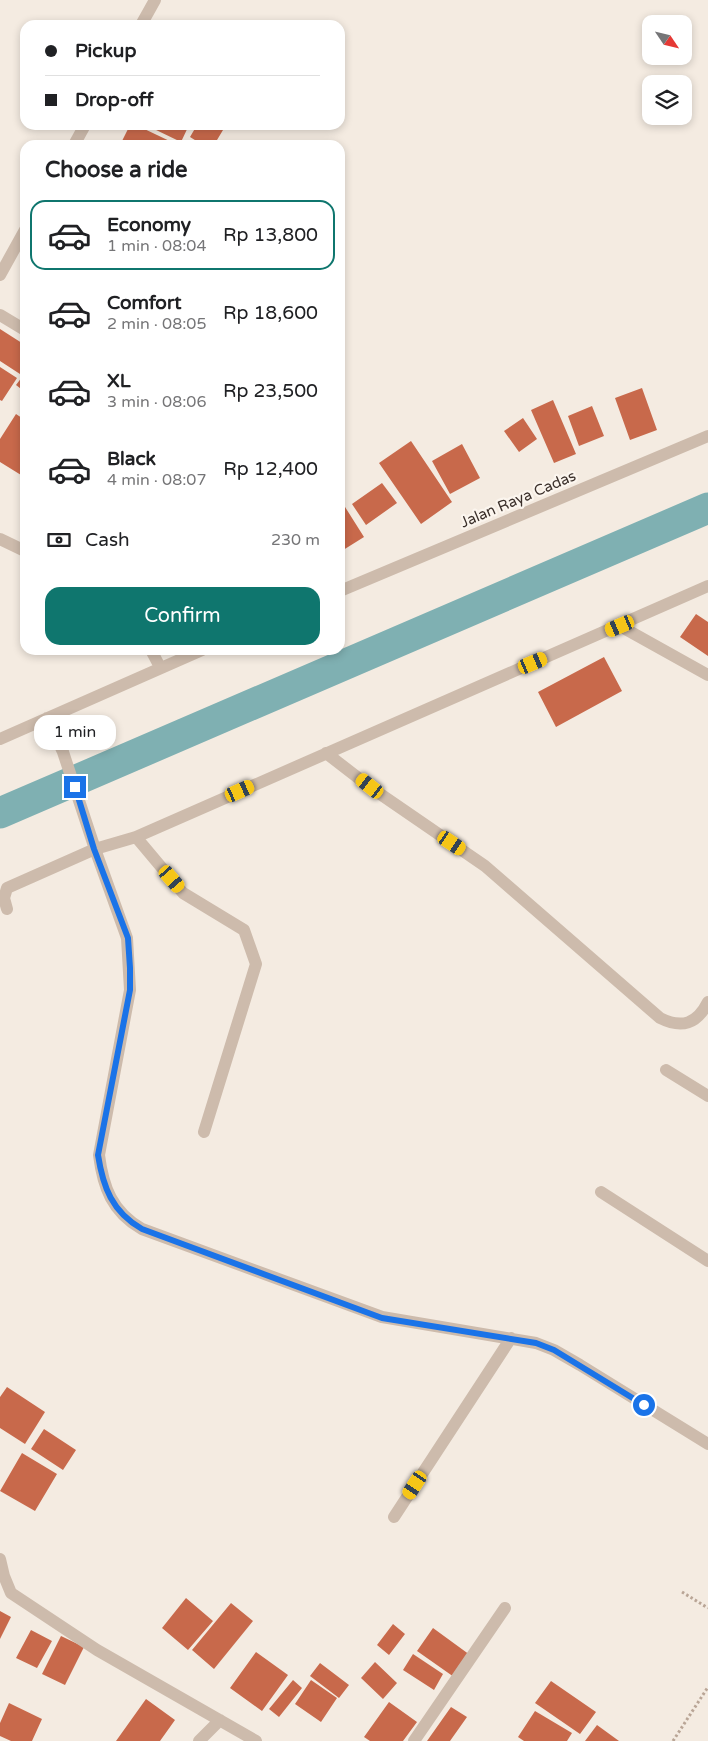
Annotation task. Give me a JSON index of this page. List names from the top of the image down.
{
  "streets": {
    "street": ["Jalan Raya Cadas"]
  },
  "north": "bottom right",
  "page": {
    "banner": ["Pickup", "Drop-off"],
    "heading": "Choose a ride",
    "list": [
      {
        "name": "Economy",
        "note": "1 min · 08:04",
        "value": "Rp 13,800"
      },
      {
        "name": "Comfort",
        "note": "2 min · 08:05",
        "value": "Rp 18,600"
      },
      {
        "name": "XL",
        "note": "3 min · 08:06",
        "value": "Rp 23,500"
      },
      {
        "name": "Black",
        "note": "4 min · 08:07",
        "value": "Rp 12,400"
      }
    ],
    "pay": ["Cash", "230 m"],
    "buttons": "Confirm",
    "bubble": "1 min"
  }
}
